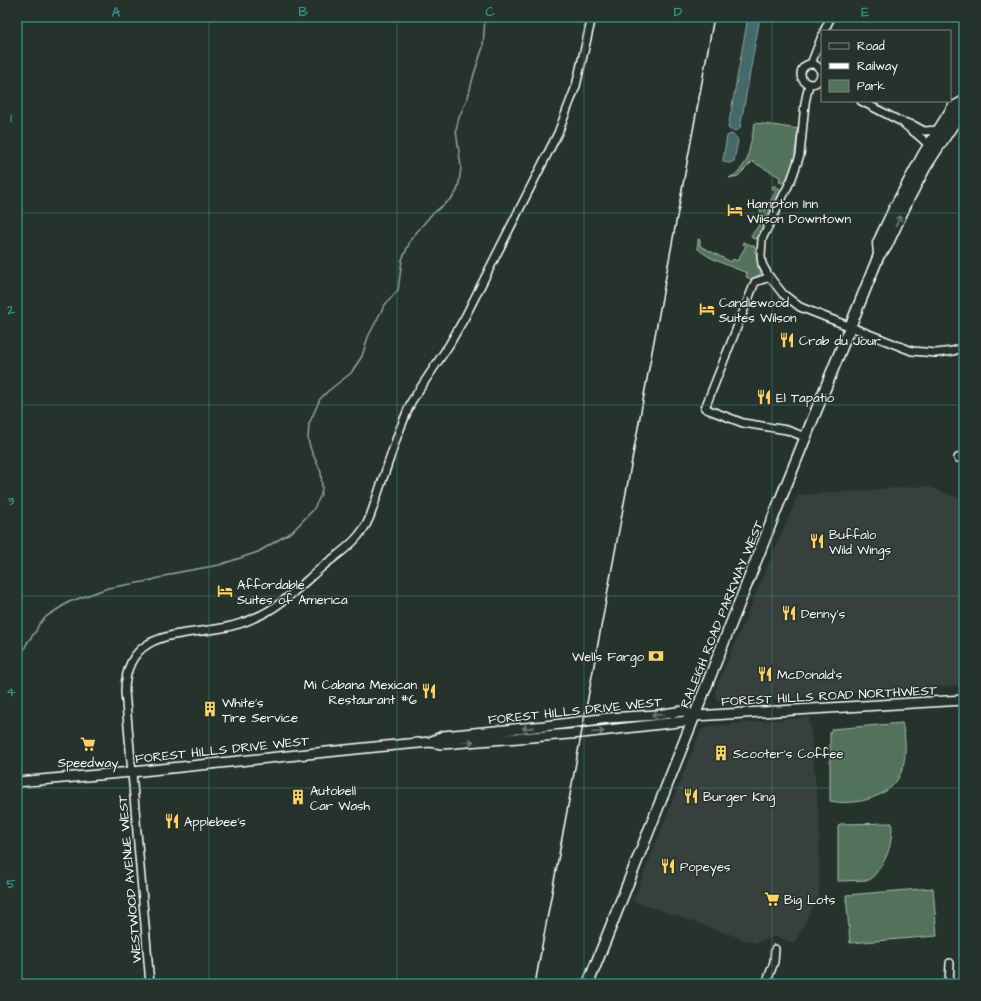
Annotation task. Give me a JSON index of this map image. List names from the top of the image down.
{
  "streets": {
    "main road": ["RALEIGH ROAD PARKWAY WEST", "FOREST HILLS ROAD NORTHWEST", "FOREST HILLS DRIVE WEST"],
    "street": ["WESTWOOD AVENUE WEST"]
  },
  "crossings": [
    ["RALEIGH ROAD PARKWAY WEST", "FOREST HILLS ROAD NORTHWEST"],
    ["RALEIGH ROAD PARKWAY WEST", "FOREST HILLS DRIVE WEST"],
    ["FOREST HILLS ROAD NORTHWEST", "FOREST HILLS DRIVE WEST"],
    ["FOREST HILLS DRIVE WEST", "WESTWOOD AVENUE WEST"]
  ],
  "places": {
    "hotel": ["Hampton Inn Wilson Downtown", "Candlewood Suites Wilson", "Affordable Suites of America"],
    "restaurant": [
      "Crab du Jour",
      "El Tapatio",
      "Buffalo Wild Wings",
      "Denny's",
      "McDonald's",
      "Mi Cabana Mexican Restaurant #6",
      "Burger King",
      "Applebee's",
      "Popeyes"
    ],
    "bank": ["Wells Fargo"],
    "building": ["White's Tire Service", "Scooter's Coffee", "Autobell Car Wash"],
    "supermarket": ["Speedway", "Big Lots"]
  },
  "legend": ["Road", "Railway", "Park"],
  "grid": {
    "columns": [
      "A",
      "B",
      "C",
      "D",
      "E"
    ],
    "rows": [
      "1",
      "2",
      "3",
      "4",
      "5"
    ]
  }
}
